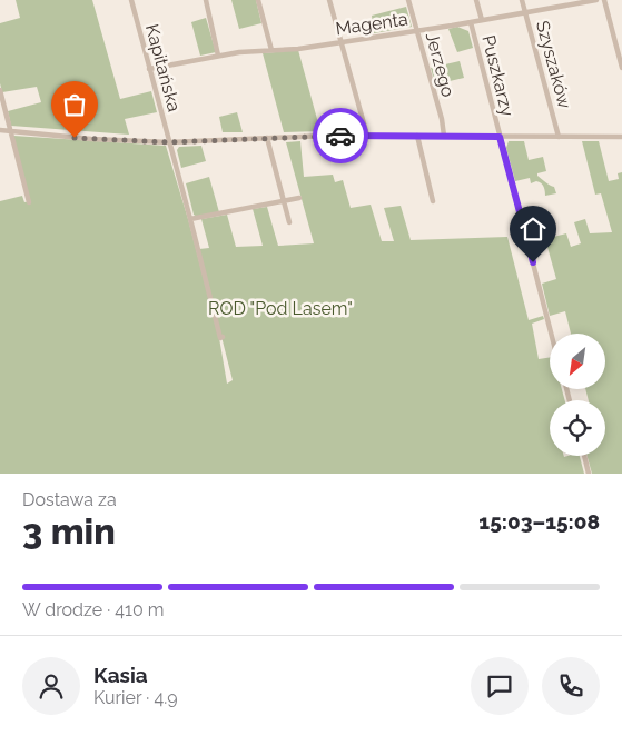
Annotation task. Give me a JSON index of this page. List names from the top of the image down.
{
  "streets": {
    "street": [
      "Magenta",
      "Jerzego",
      "Szyszaków",
      "Kapitańska",
      "Puszkarzy"
    ]
  },
  "crossings": [
    ["Magenta", "Jerzego"],
    ["Magenta", "Szyszaków"],
    ["Magenta", "Kapitańska"],
    ["Magenta", "Puszkarzy"]
  ],
  "parks": ["ROD \"Pod Lasem\""],
  "north": "bottom left",
  "page": {
    "heading": ["3 min", "Dostawa za", "15:03–15:08"],
    "panel": ["Kasia", "Kurier · 4.9"],
    "bar": "W drodze · 410 m"
  }
}
